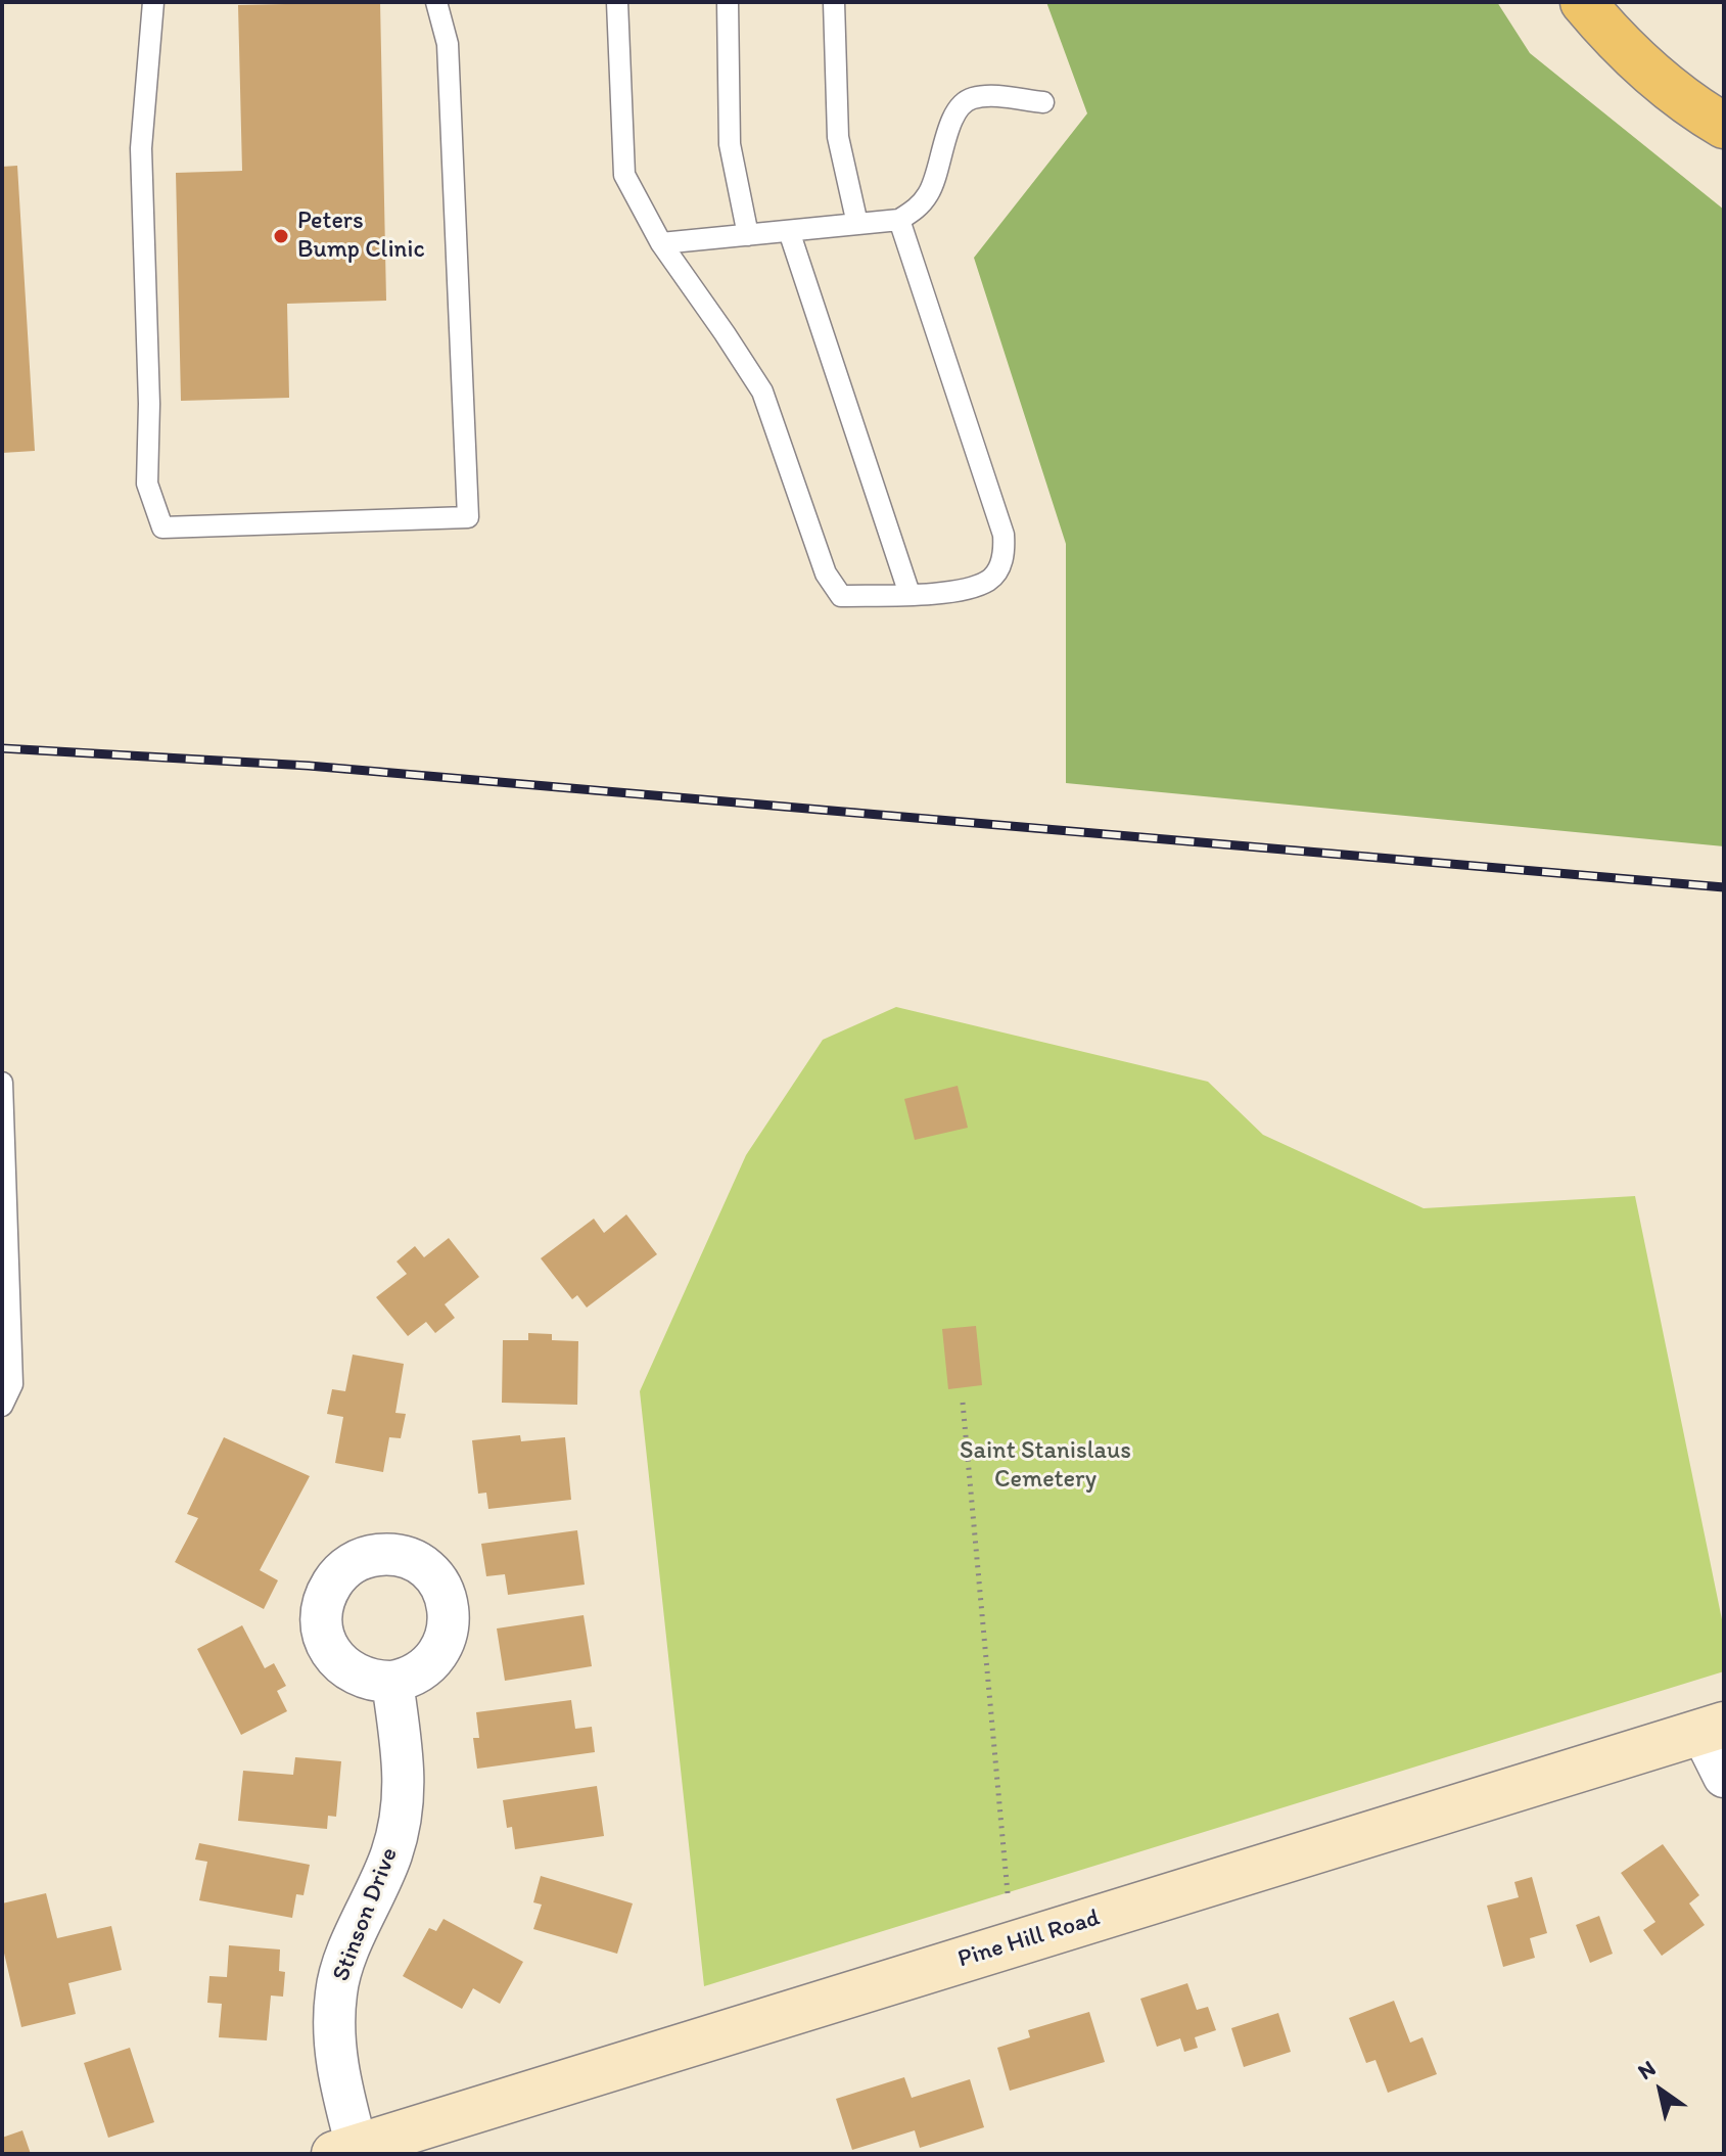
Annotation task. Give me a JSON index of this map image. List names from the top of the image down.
{
  "streets": {
    "street": ["Stinson Drive", "Pine Hill Road"]
  },
  "crossings": [
    ["Stinson Drive", "Pine Hill Road"]
  ],
  "parks": ["Saint Stanislaus Cemetery"],
  "places": ["Peters Bump Clinic"],
  "north": "top left"
}
